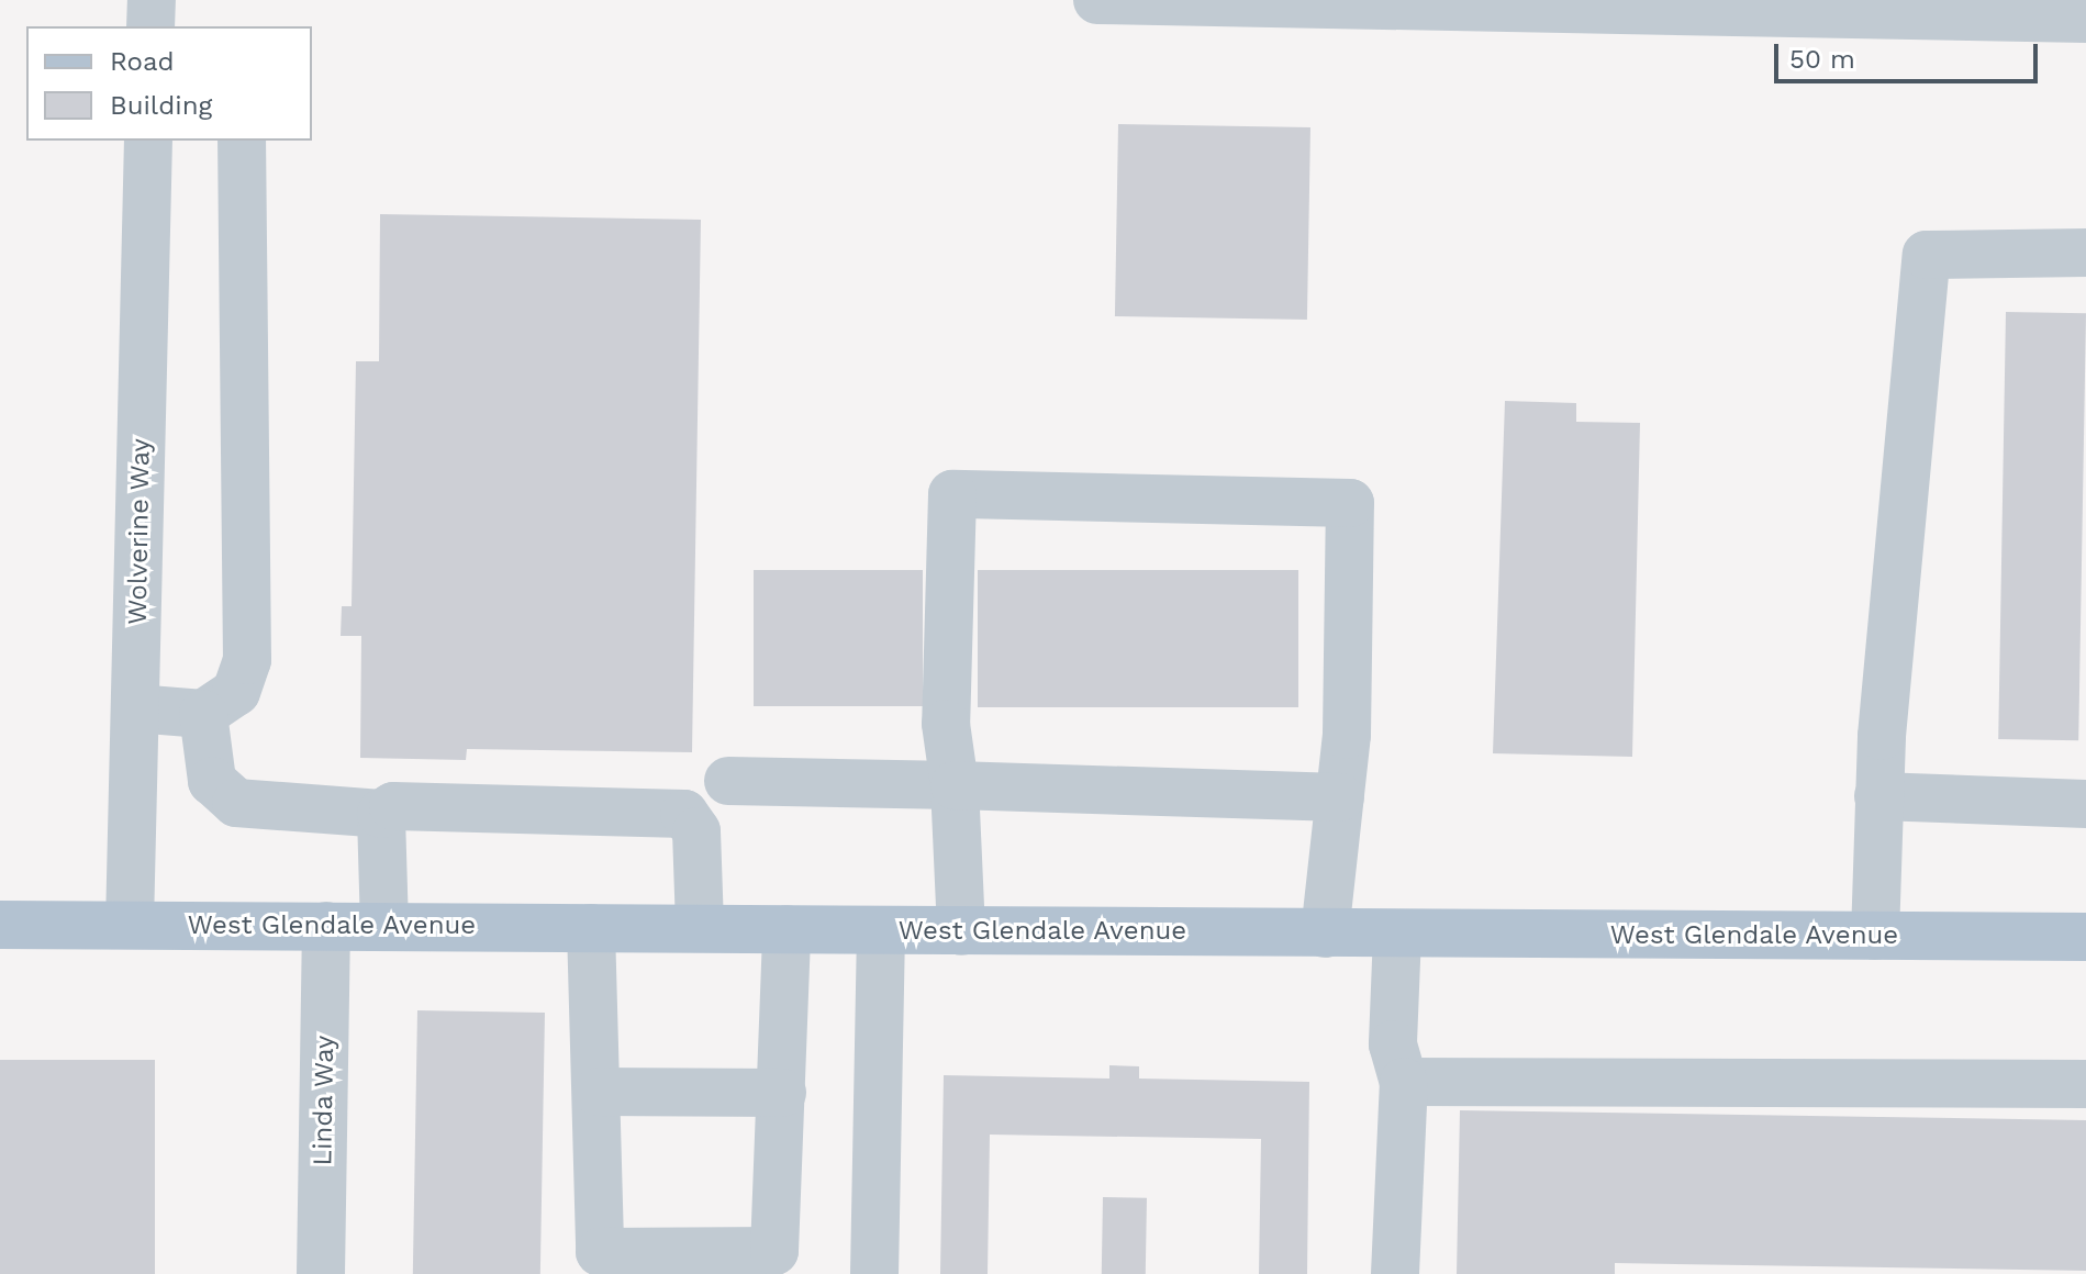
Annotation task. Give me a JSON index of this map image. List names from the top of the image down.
{
  "streets": {
    "main road": ["West Glendale Avenue"],
    "street": ["Wolverine Way", "Linda Way"]
  },
  "crossings": [
    ["Wolverine Way", "West Glendale Avenue"],
    ["West Glendale Avenue", "Linda Way"]
  ],
  "legend": ["Road", "Building"],
  "scale_bar": "50 m"
}
